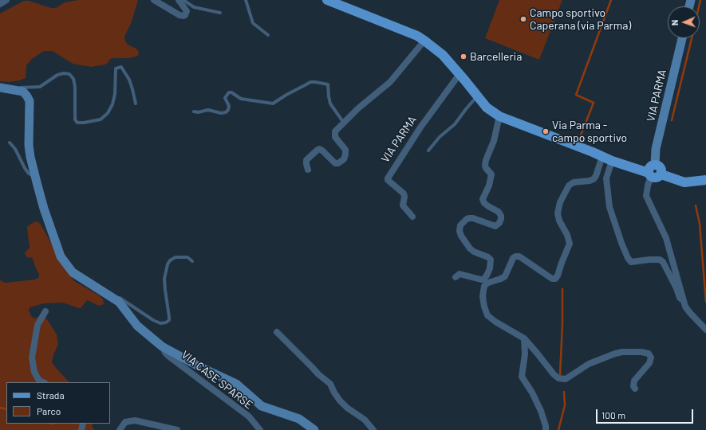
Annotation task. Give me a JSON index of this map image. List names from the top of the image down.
{
  "streets": {
    "street": ["VIA PARMA", "VIA CASE SPARSE"]
  },
  "places": ["Campo sportivo Caperana (via Parma)", "Barcelleria", "Via Parma - campo sportivo"],
  "legend": ["Strada", "Parco"],
  "scale_bar": "100 m",
  "north": "left"
}
